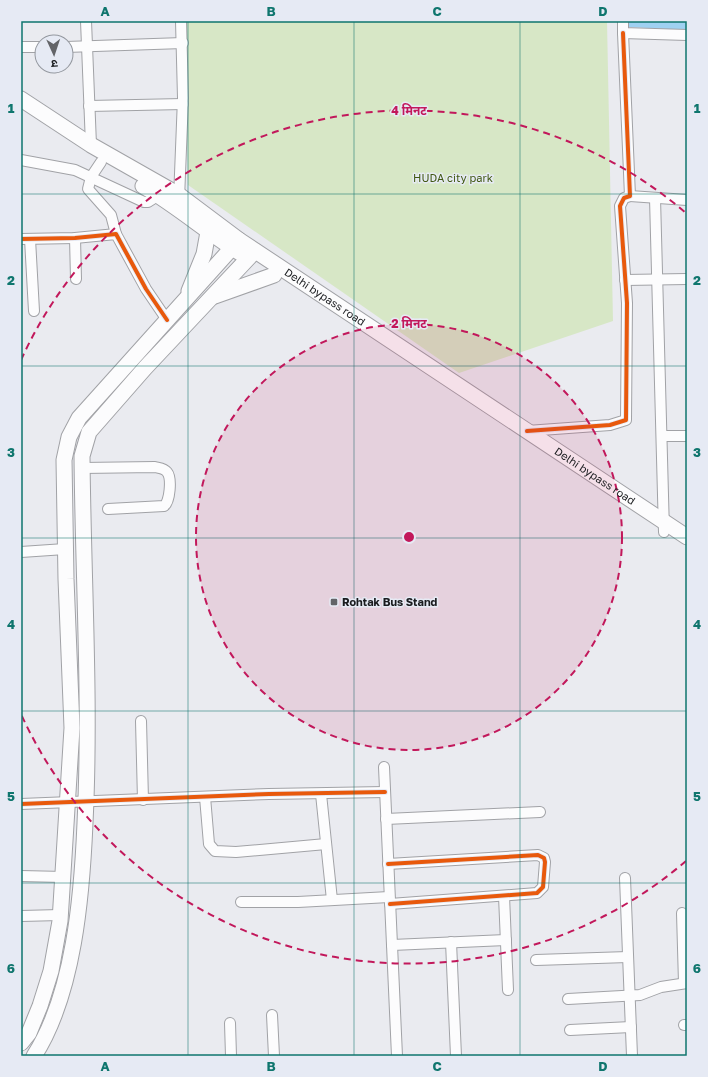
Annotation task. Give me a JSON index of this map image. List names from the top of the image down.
{
  "streets": {
    "main road": ["Delhi bypass road"]
  },
  "parks": ["HUDA city park"],
  "places": {
    "transit": ["Rohtak Bus Stand"]
  },
  "north": "bottom",
  "grid": {
    "columns": [
      "A",
      "B",
      "C",
      "D"
    ],
    "rows": [
      "1",
      "2",
      "3",
      "4",
      "5",
      "6"
    ]
  },
  "rings": ["4 मिनट", "2 मिनट"]
}
